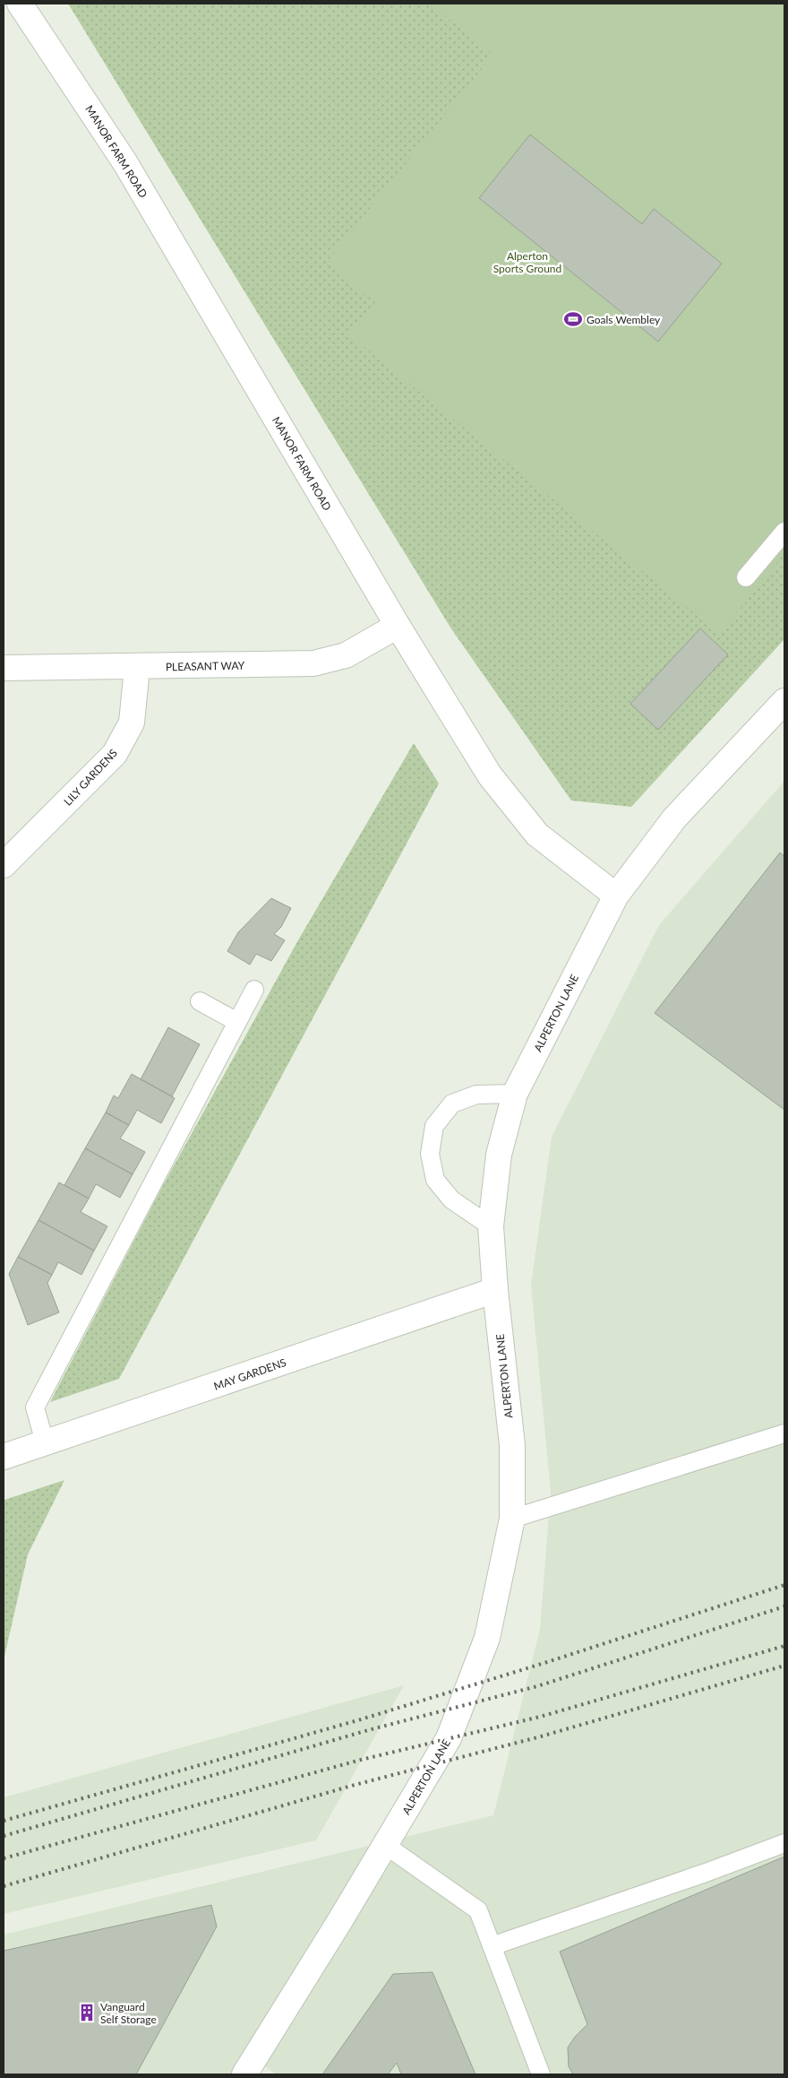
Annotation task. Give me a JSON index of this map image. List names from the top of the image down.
{
  "streets": {
    "street": [
      "MANOR FARM ROAD",
      "PLEASANT WAY",
      "LILY GARDENS",
      "ALPERTON LANE",
      "MAY GARDENS"
    ]
  },
  "crossings": [
    ["MANOR FARM ROAD", "PLEASANT WAY"],
    ["MANOR FARM ROAD", "ALPERTON LANE"],
    ["PLEASANT WAY", "LILY GARDENS"],
    ["ALPERTON LANE", "MAY GARDENS"]
  ],
  "parks": ["Alperton Sports Ground"],
  "places": {
    "sports": ["Goals Wembley"],
    "building": ["Vanguard Self Storage"]
  }
}
